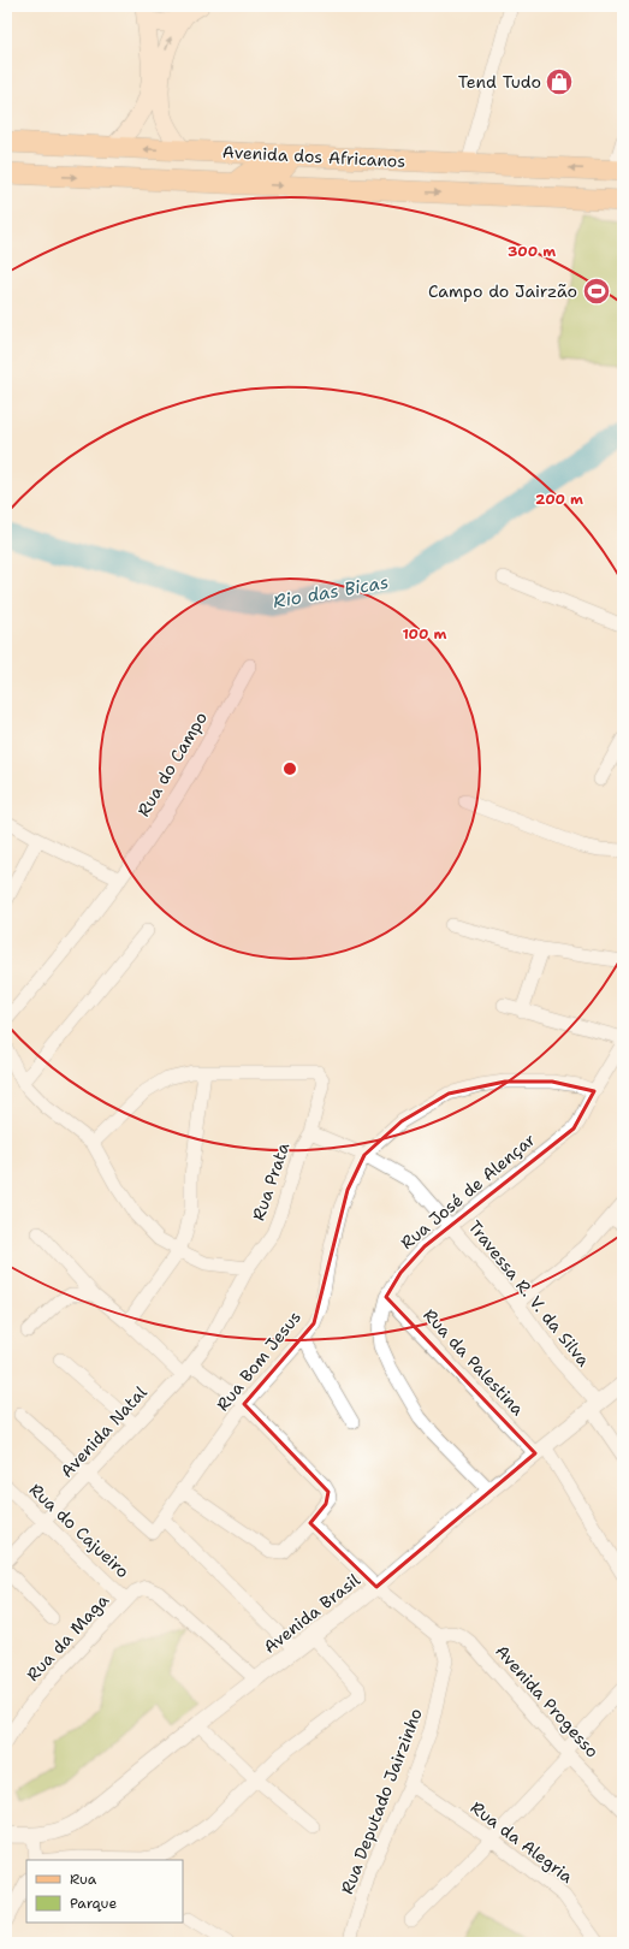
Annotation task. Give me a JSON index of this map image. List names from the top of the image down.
{
  "streets": {
    "main road": ["Avenida dos Africanos"],
    "street": [
      "Rua do Campo",
      "Rua Prata",
      "Rua José de Alençar",
      "Travessa R. V. da Silva",
      "Rua Bom Jesus",
      "Rua da Palestina",
      "Avenida Natal",
      "Rua do Cajueiro",
      "Avenida Brasil",
      "Rua da Maga",
      "Avenida Progesso",
      "Rua Deputado Jairzinho",
      "Rua da Alegria"
    ]
  },
  "crossings": [
    ["Rua Prata", "Travessa R. V. da Silva"],
    ["Rua Prata", "Avenida Natal"],
    ["Rua José de Alençar", "Travessa R. V. da Silva"],
    ["Rua José de Alençar", "Rua Bom Jesus"],
    ["Rua José de Alençar", "Rua da Palestina"],
    ["Rua José de Alençar", "Avenida Brasil"],
    ["Travessa R. V. da Silva", "Rua Bom Jesus"],
    ["Travessa R. V. da Silva", "Avenida Brasil"],
    ["Rua da Palestina", "Avenida Brasil"],
    ["Avenida Natal", "Rua do Cajueiro"],
    ["Rua do Cajueiro", "Avenida Brasil"],
    ["Rua do Cajueiro", "Rua da Maga"],
    ["Avenida Brasil", "Rua Deputado Jairzinho"],
    ["Avenida Progesso", "Rua Deputado Jairzinho"],
    ["Rua Deputado Jairzinho", "Rua da Alegria"]
  ],
  "water": ["Rio das Bicas"],
  "places": {
    "shop": ["Tend Tudo"],
    "sports": ["Campo do Jairzão"]
  },
  "legend": ["Rua", "Parque"],
  "rings": ["300 m", "200 m", "100 m"]
}
